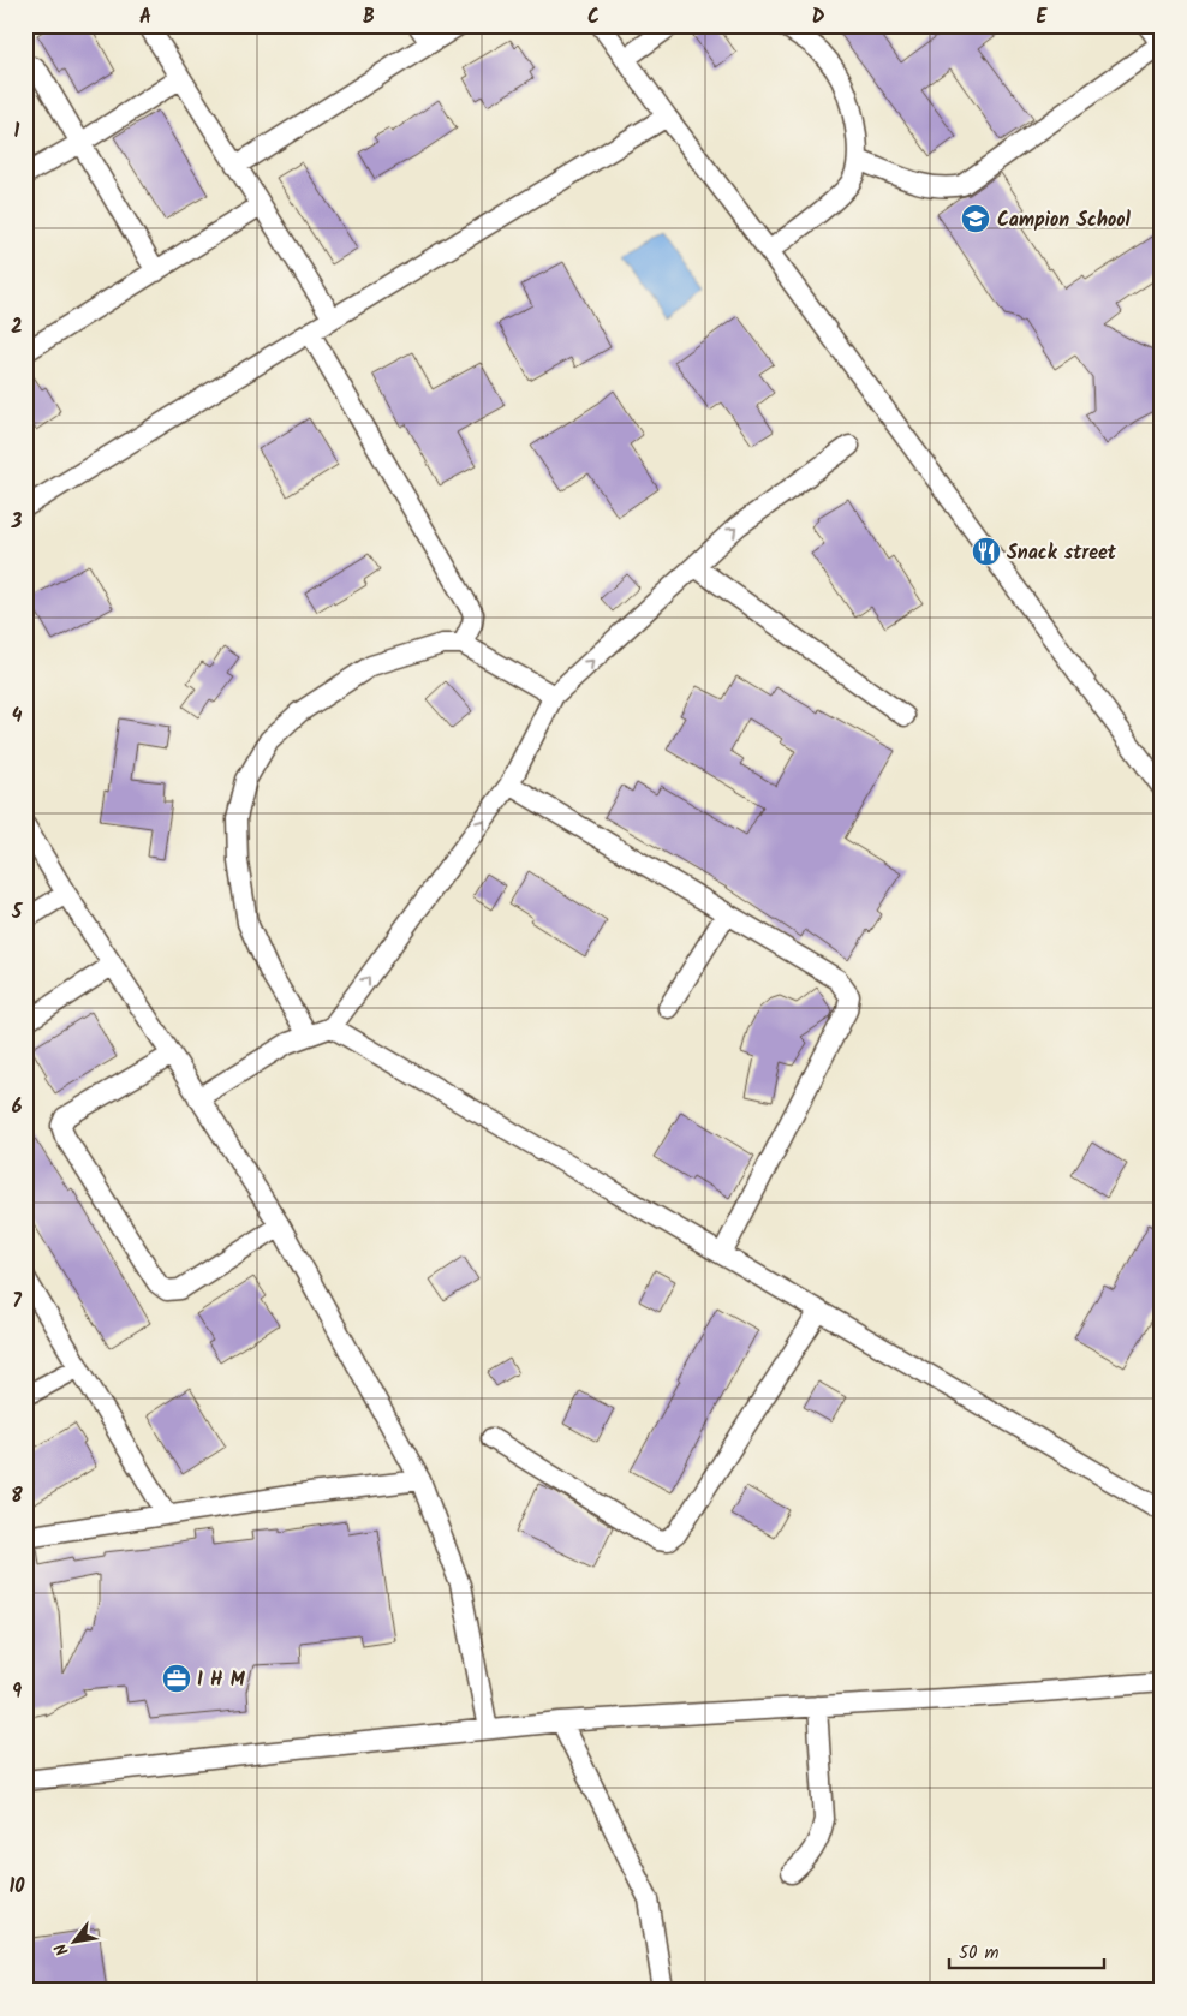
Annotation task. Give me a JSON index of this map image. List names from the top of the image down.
{
  "places": {
    "school or university": ["Campion School"],
    "restaurant": ["Snack street"],
    "office": ["I H M"]
  },
  "scale_bar": "50 m",
  "north": "bottom left",
  "grid": {
    "columns": [
      "A",
      "B",
      "C",
      "D",
      "E"
    ],
    "rows": [
      "1",
      "2",
      "3",
      "4",
      "5",
      "6",
      "7",
      "8",
      "9",
      "10"
    ]
  }
}
